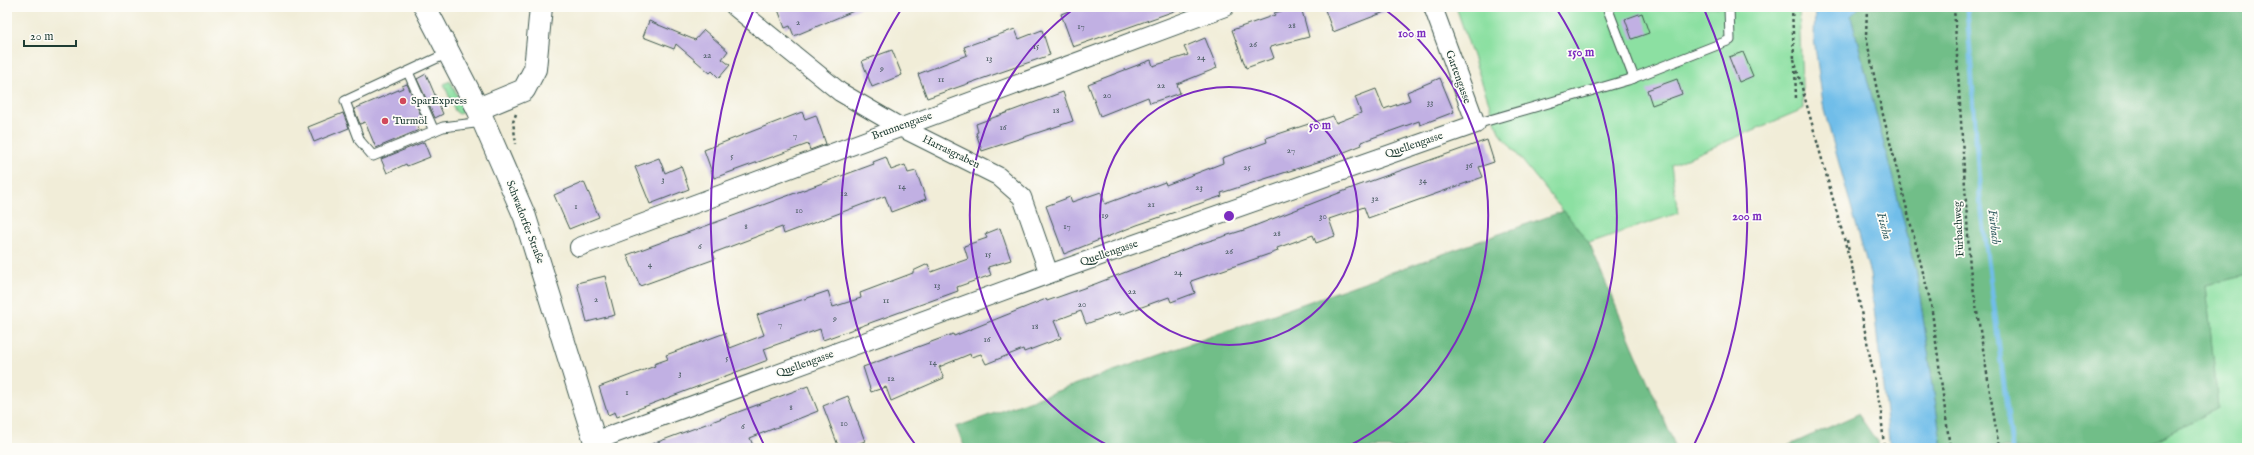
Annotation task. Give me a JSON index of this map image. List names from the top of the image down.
{
  "streets": {
    "main road": ["Schwadorfer Straße"],
    "street": [
      "Gartengasse",
      "Brunnengasse",
      "Quellengasse",
      "Harrasgraben"
    ],
    "path": ["Fürbachweg"]
  },
  "crossings": [
    ["Gartengasse", "Quellengasse"],
    ["Brunnengasse", "Harrasgraben"],
    ["Quellengasse", "Harrasgraben"],
    ["Quellengasse", "Schwadorfer Straße"]
  ],
  "water": ["Fischa", "Fürbach"],
  "places": ["SparExpress", "Turmöl"],
  "house_numbers": [
    "2",
    "28",
    "17",
    "26",
    "15",
    "2a",
    "24",
    "13",
    "9",
    "11",
    "22",
    "20",
    "33",
    "18",
    "16",
    "7",
    "27",
    "5",
    "36",
    "25",
    "3",
    "34",
    "14",
    "23",
    "12",
    "32",
    "21",
    "1",
    "10",
    "19",
    "30",
    "8",
    "17",
    "28",
    "6",
    "26",
    "15",
    "4",
    "24",
    "13",
    "22",
    "2",
    "11",
    "20",
    "9",
    "7",
    "18",
    "16",
    "5",
    "14",
    "3",
    "12",
    "1",
    "8",
    "10",
    "6"
  ],
  "scale_bar": "20 m",
  "rings": [
    "100 m",
    "150 m",
    "50 m",
    "200 m"
  ]
}
